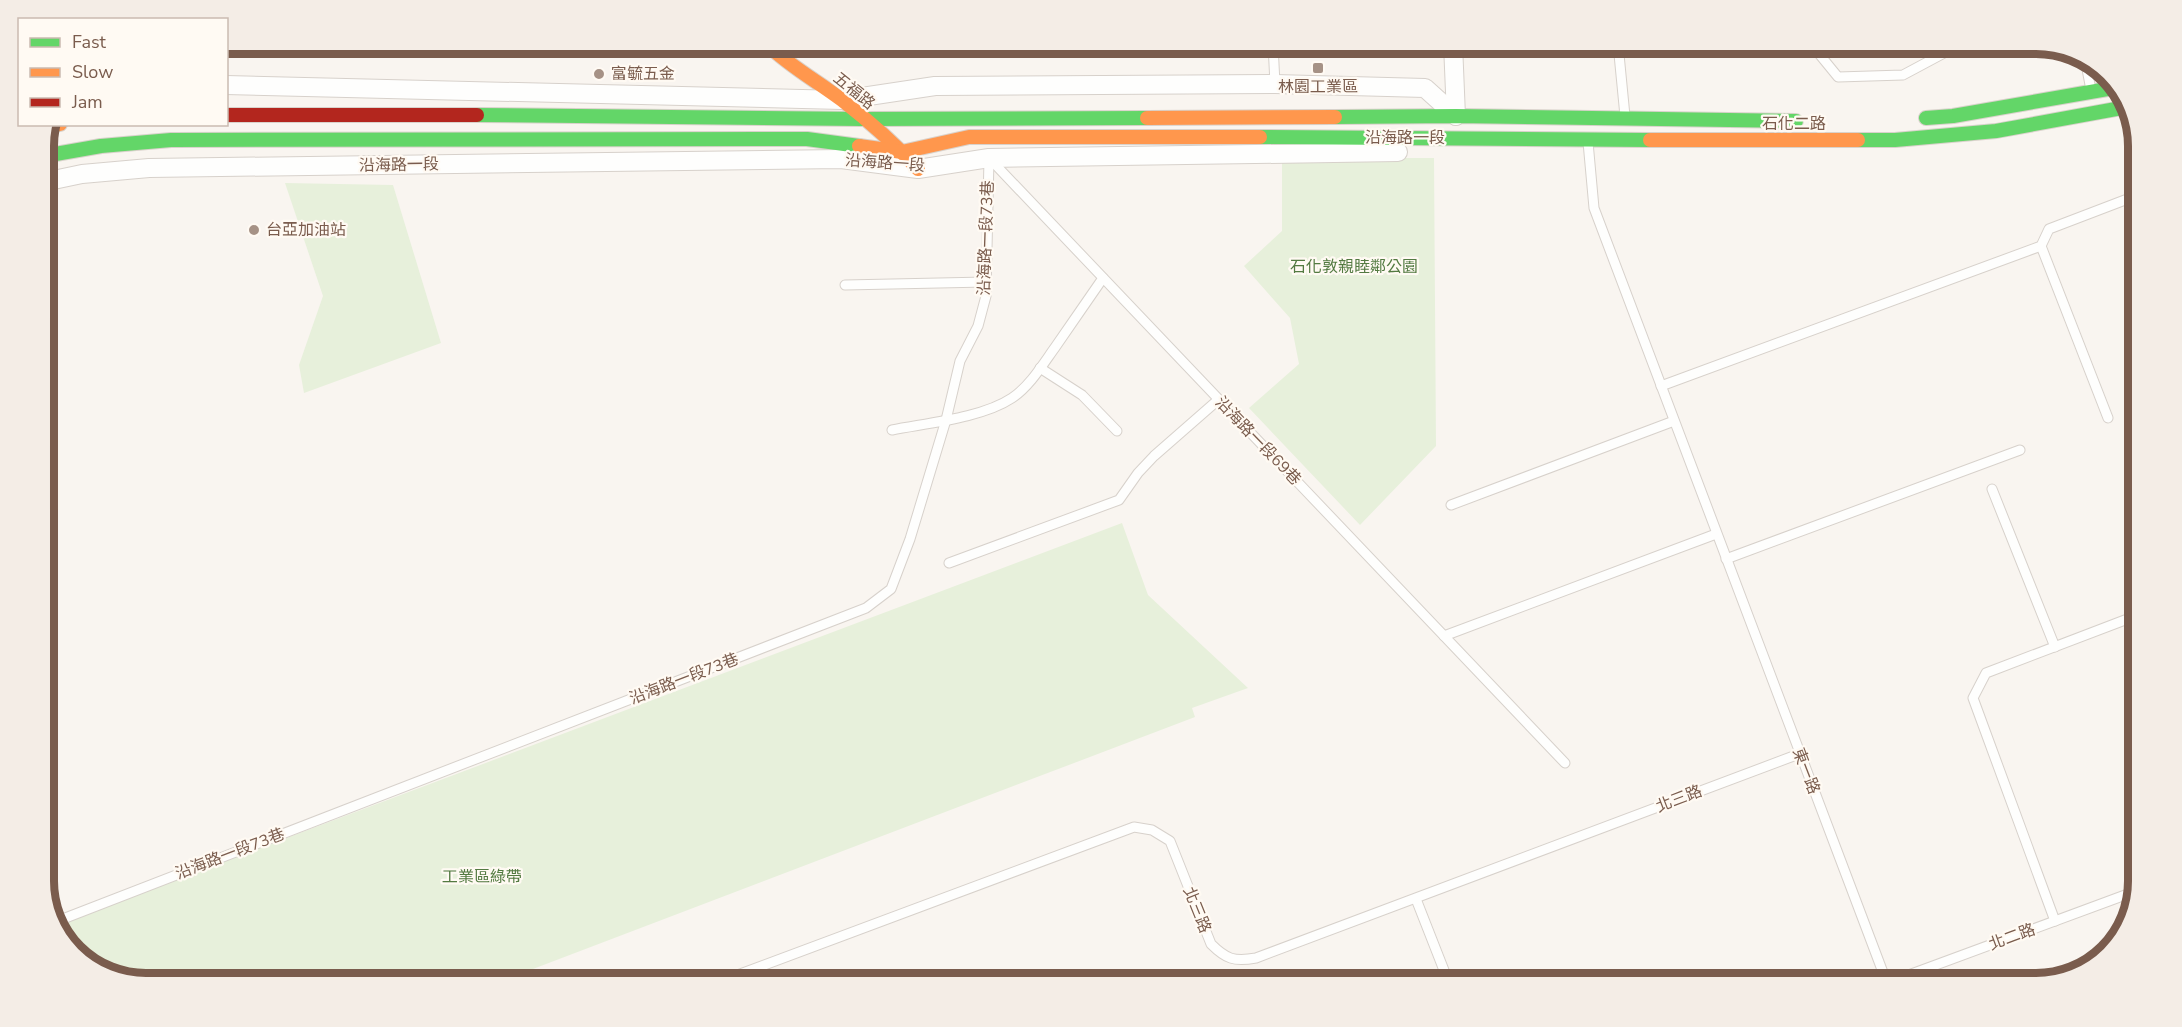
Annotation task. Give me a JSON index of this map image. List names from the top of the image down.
{
  "streets": {
    "main road": ["五福路", "石化二路", "沿海路一段"],
    "lane": [
      "沿海路一段73巷",
      "沿海路一段69巷",
      "東一路",
      "北三路",
      "北二路"
    ]
  },
  "crossings": [
    ["五福路", "沿海路一段"],
    ["石化二路", "沿海路一段"],
    ["石化二路", "東一路"],
    ["沿海路一段", "沿海路一段73巷"],
    ["沿海路一段", "沿海路一段69巷"],
    ["沿海路一段73巷", "沿海路一段69巷"],
    ["東一路", "北三路"]
  ],
  "parks": ["石化敦親睦鄰公園", "工業區綠帶"],
  "places": {
    "transit": ["林園工業區"],
    "other": ["富毓五金", "台亞加油站"]
  },
  "legend": ["Fast", "Slow", "Jam"]
}
